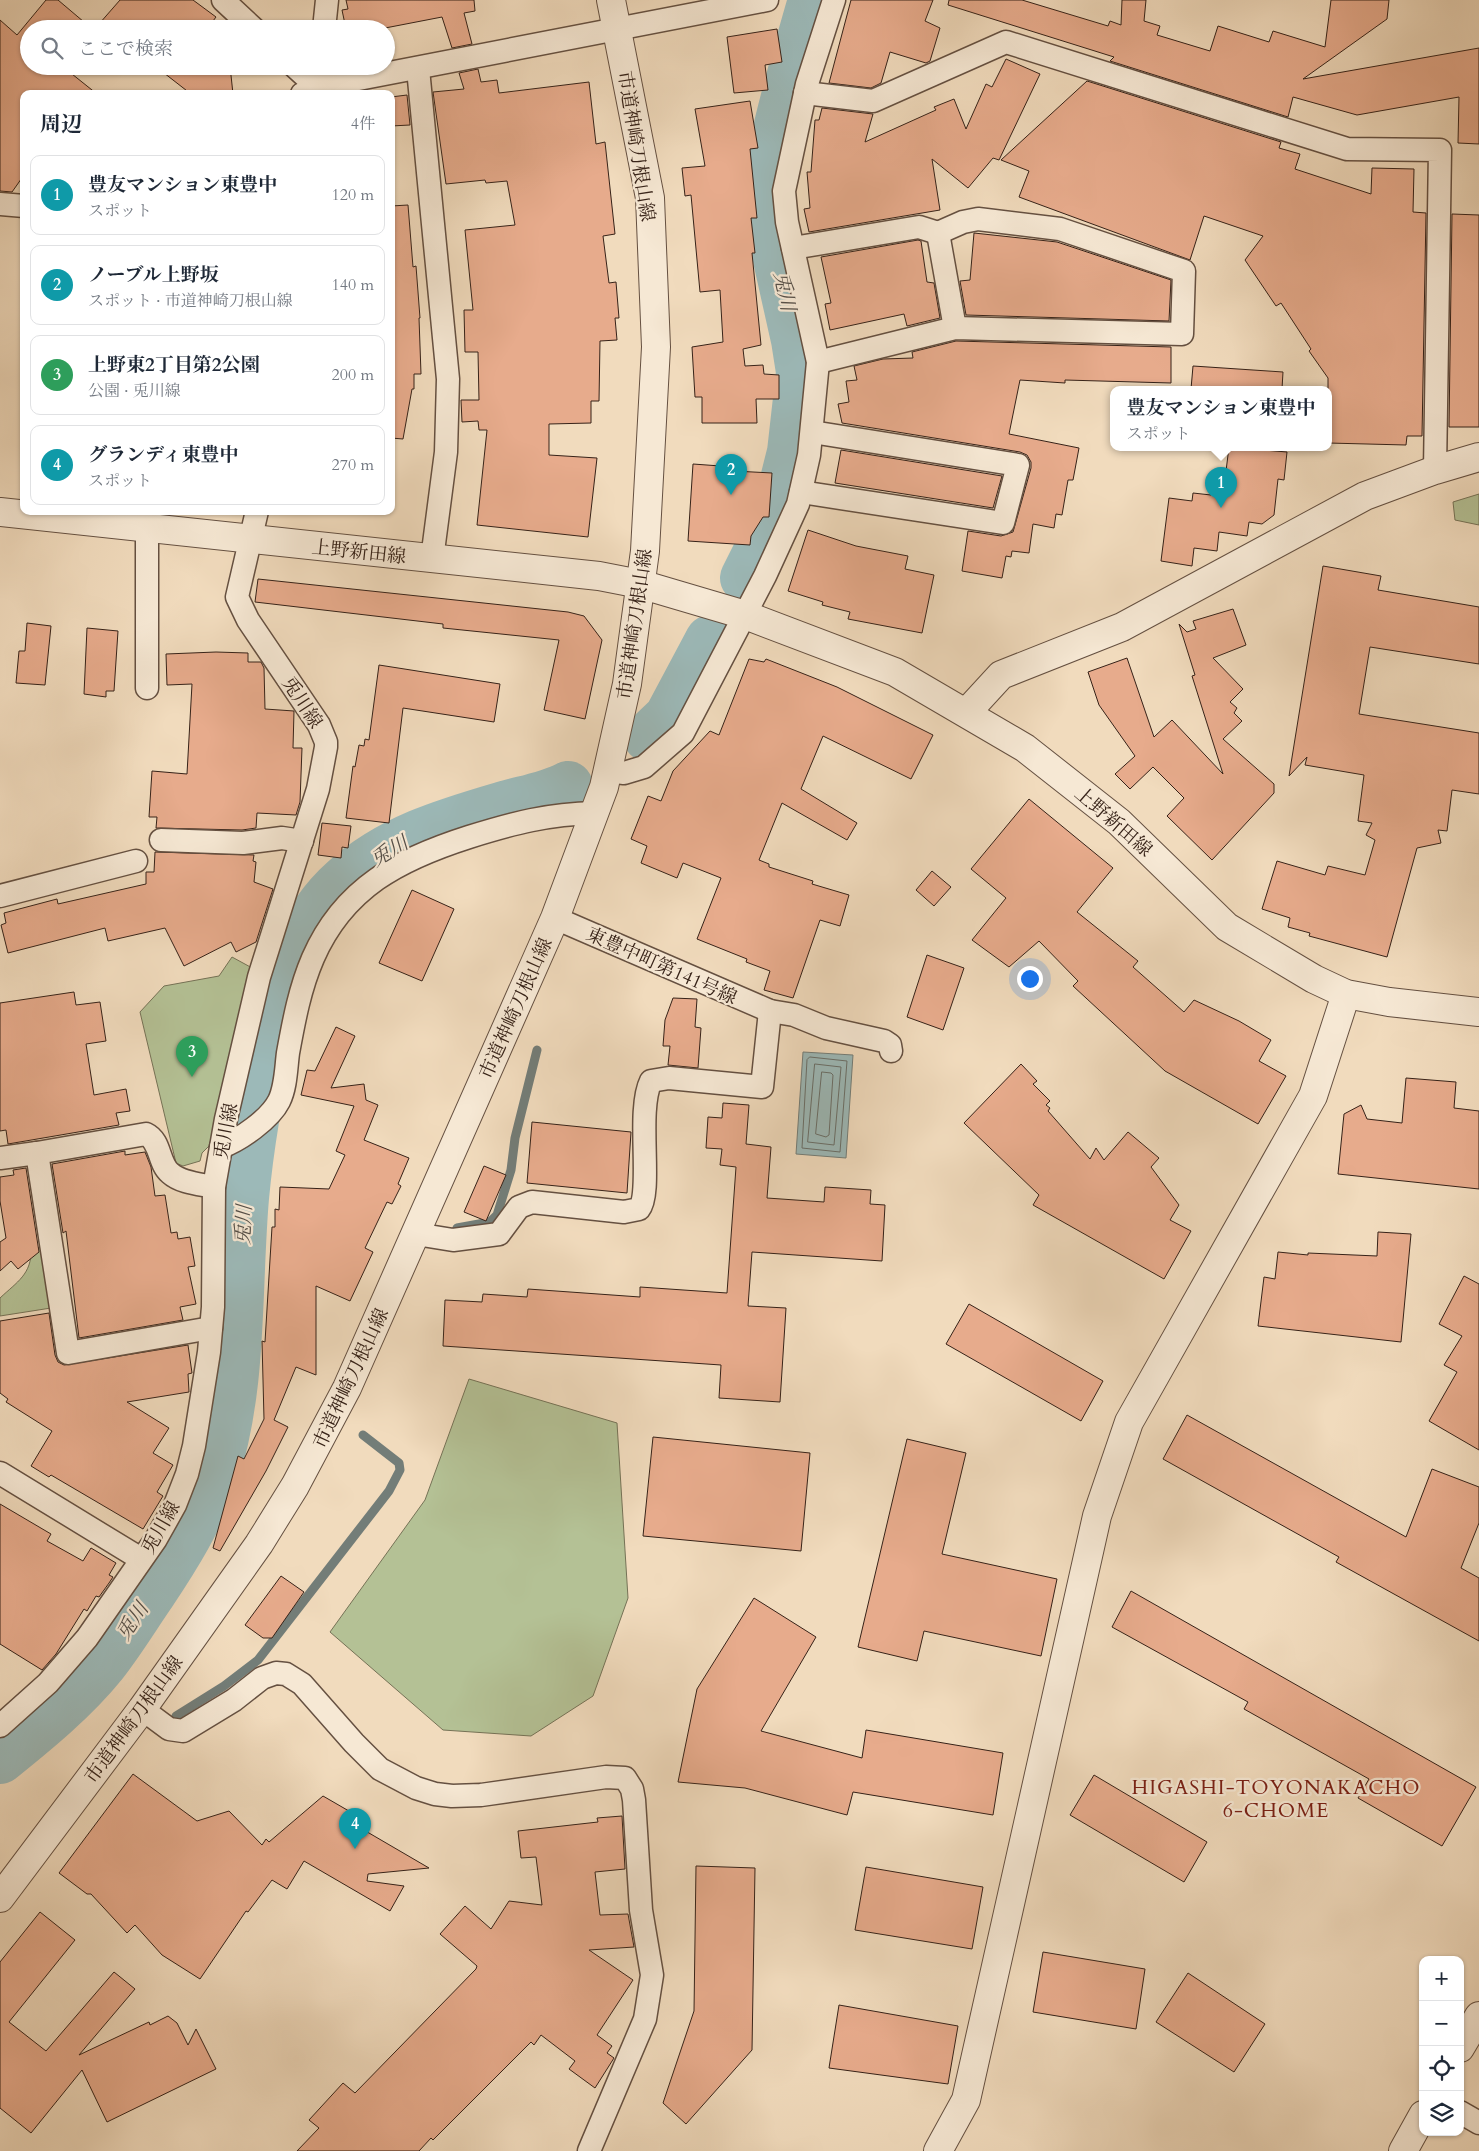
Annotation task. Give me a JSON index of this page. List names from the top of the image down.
{
  "streets": {
    "street": [
      "市道神崎刀根山線",
      "上野新田線",
      "兎川線",
      "東豊中町第141号線"
    ]
  },
  "crossings": [
    ["市道神崎刀根山線", "上野新田線"],
    ["市道神崎刀根山線", "東豊中町第141号線"],
    ["上野新田線", "兎川線"]
  ],
  "districts": ["HIGASHI-TOYONAKACHO 6-CHOME"],
  "water": ["兎川"],
  "page": {
    "search": "ここで検索",
    "heading": ["周辺", "4件"],
    "list": [
      {
        "mark": "1",
        "name": "豊友マンション東豊中",
        "note": "スポット",
        "value": "120 m"
      },
      {
        "mark": "2",
        "name": "ノーブル上野坂",
        "note": "スポット · 市道神崎刀根山線",
        "value": "140 m"
      },
      {
        "mark": "3",
        "name": "上野東2丁目第2公園",
        "note": "公園 · 兎川線",
        "value": "200 m"
      },
      {
        "mark": "4",
        "name": "グランディ東豊中",
        "note": "スポット",
        "value": "270 m"
      }
    ],
    "popup": ["豊友マンション東豊中", "スポット"],
    "pins": [
      "2",
      "1",
      "3",
      "4"
    ],
    "map_buttons": ["+", "−"]
  }
}
